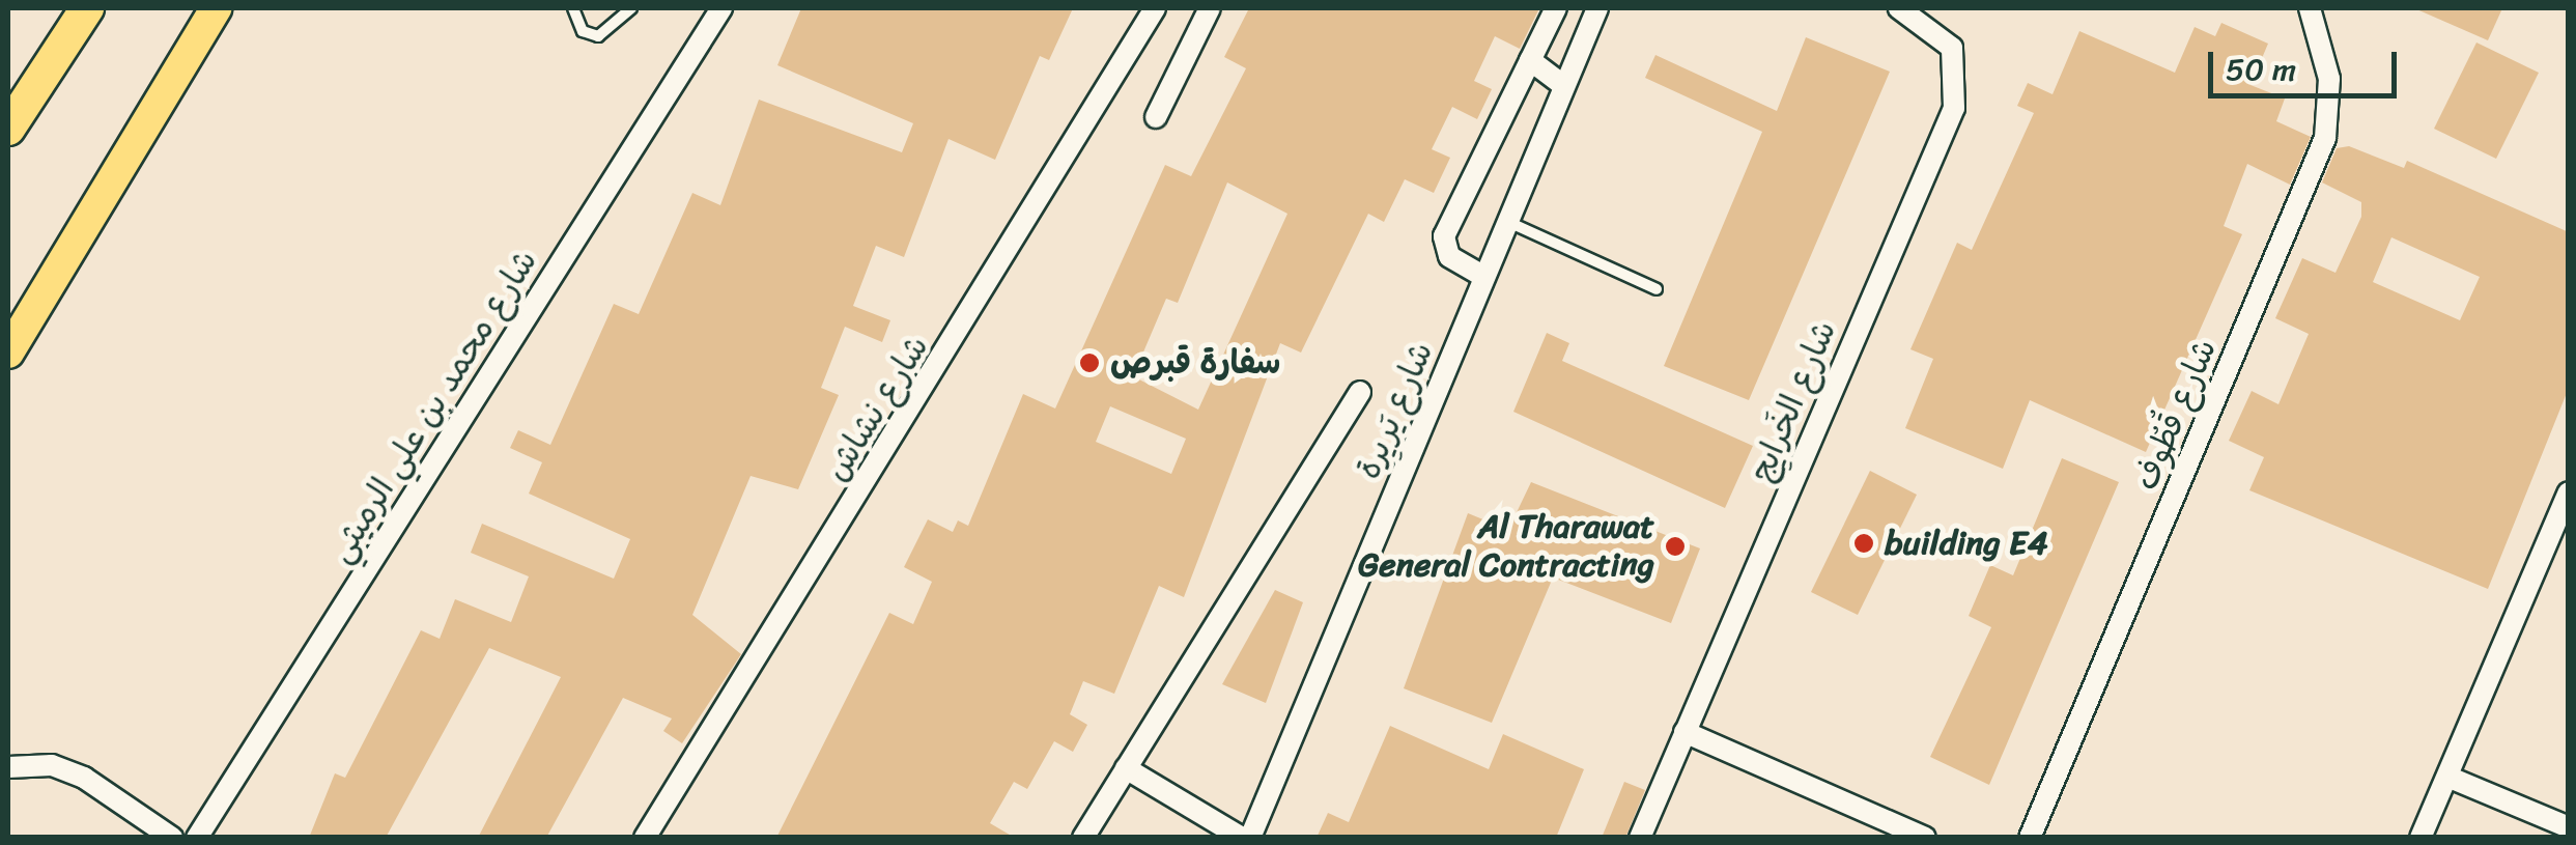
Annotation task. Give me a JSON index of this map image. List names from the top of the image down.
{
  "streets": {
    "street": [
      "شارع الخَرايِج",
      "شارع محمد بن علي الرميثي",
      "شارع نشاش",
      "شارع يَريِرة",
      "شارع قُطُوف"
    ]
  },
  "places": ["سفارة قبرص", "building E4", "Al Tharawat General Contracting"],
  "scale_bar": "50 m"
}
